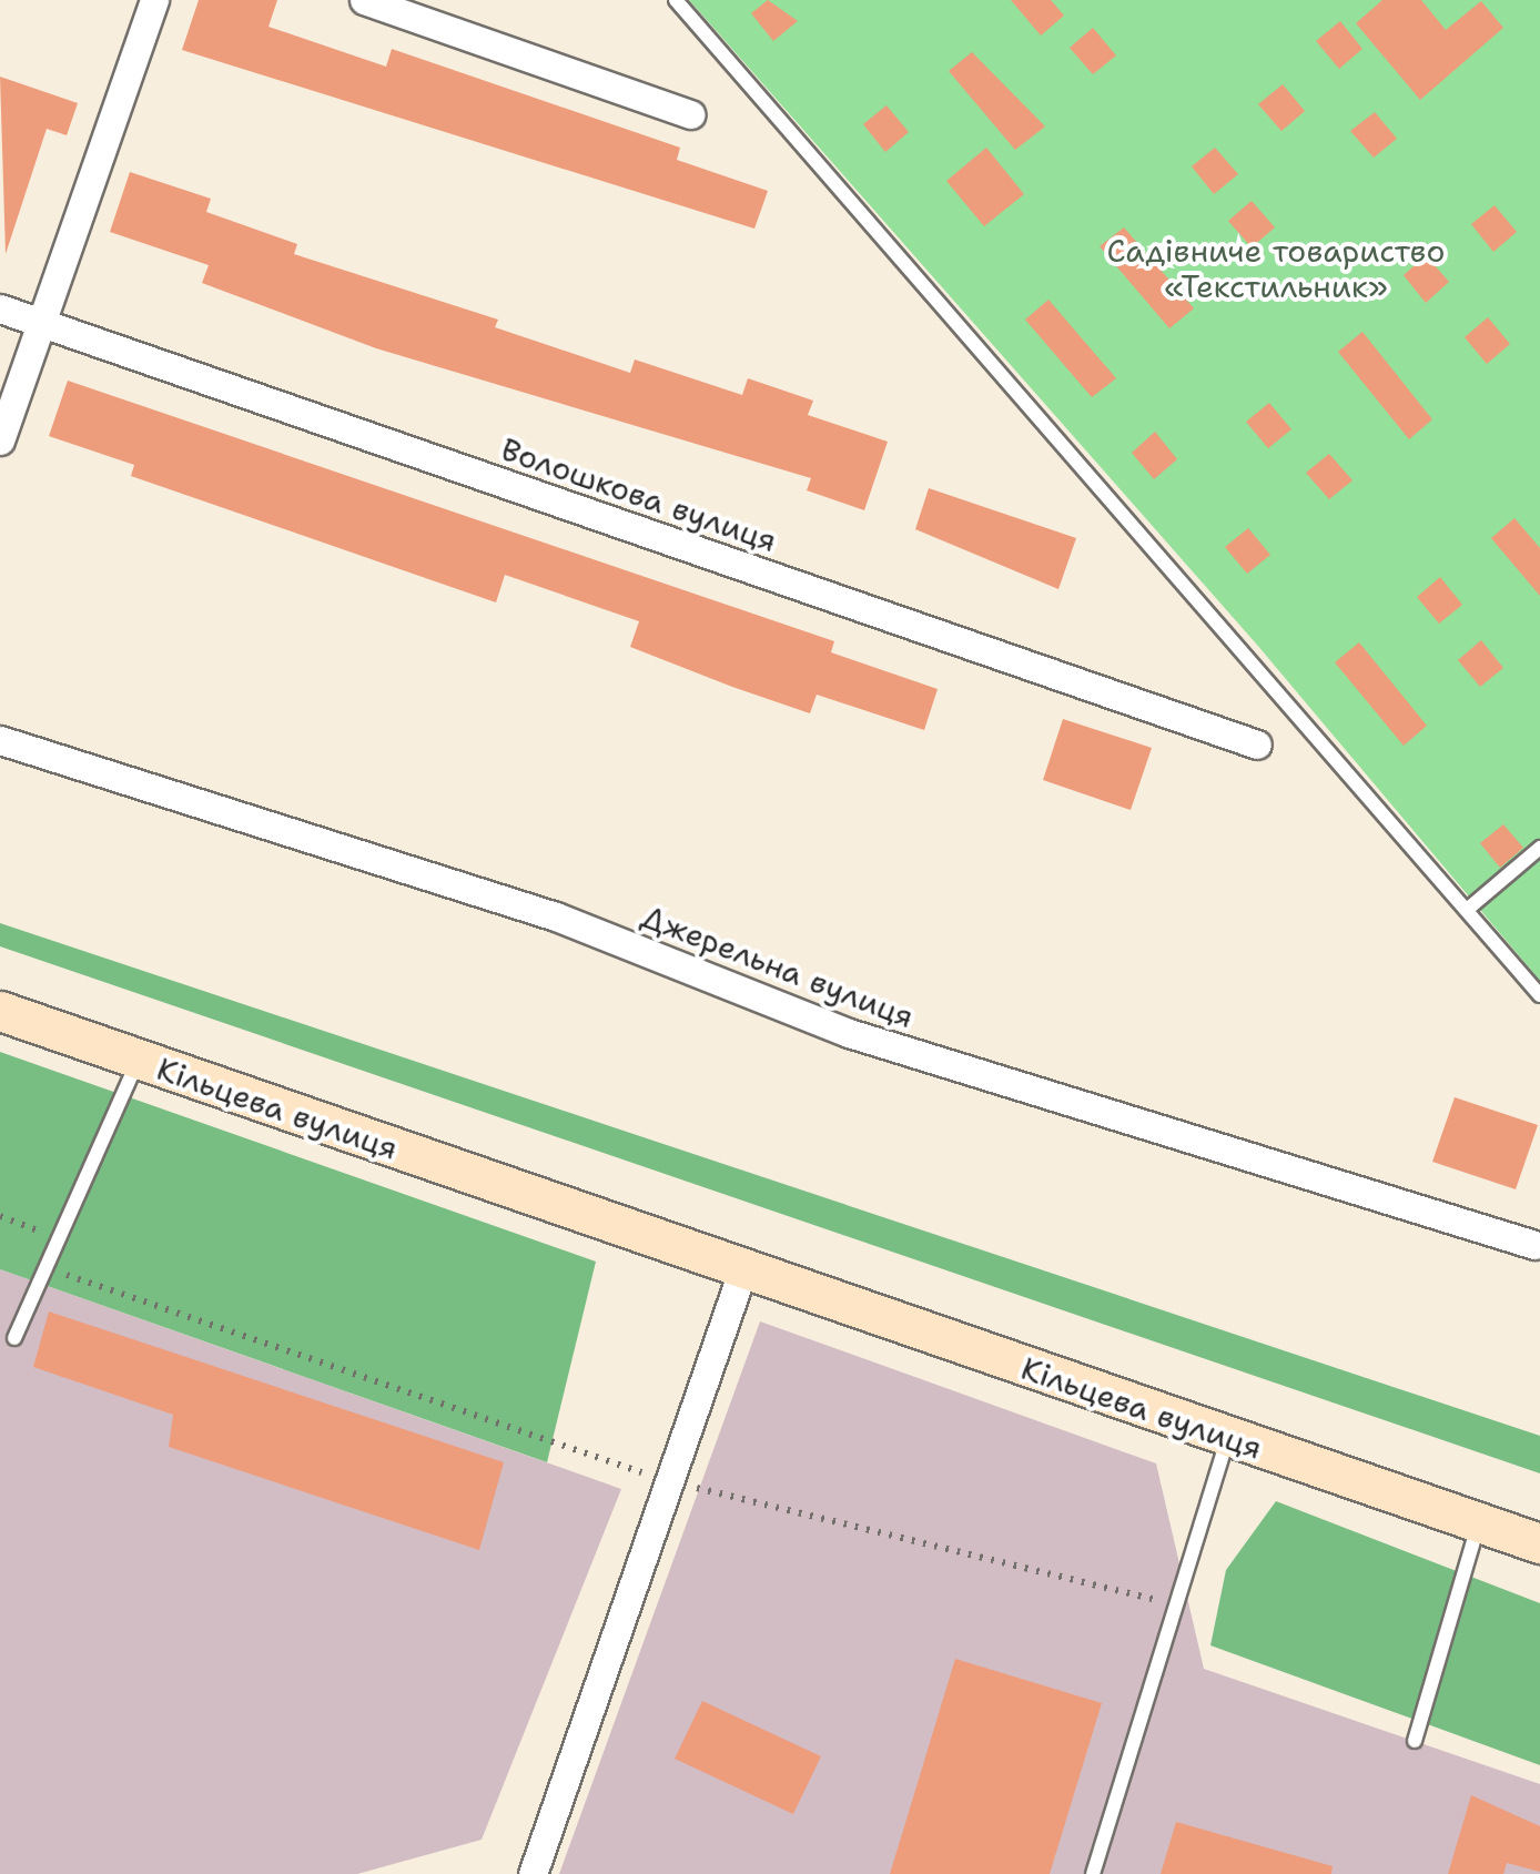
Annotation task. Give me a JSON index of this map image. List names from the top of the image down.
{
  "streets": {
    "main road": ["Кільцева вулиця"],
    "street": ["Волошкова вулиця", "Джерельна вулиця"]
  },
  "parks": ["Садівниче товариство «Текстильник»"]
}
